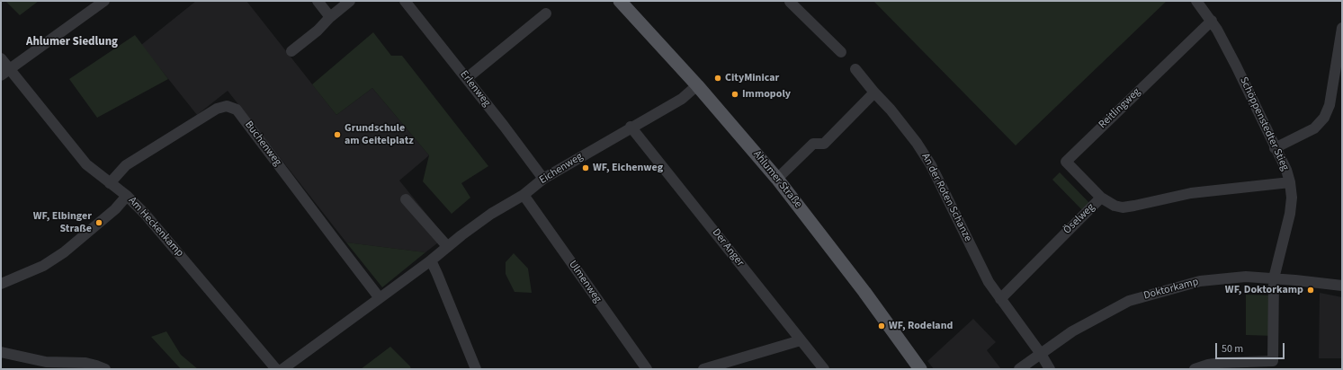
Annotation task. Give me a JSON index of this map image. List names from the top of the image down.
{
  "streets": {
    "main road": ["Ahlumer Straße"],
    "street": [
      "Erlenweg",
      "Reitlingweg",
      "Schöppenstedter Stieg",
      "Buchenweg",
      "Eichenweg",
      "An der Roten Schanze",
      "Öselweg",
      "Am Heckenkamp",
      "Der Anger",
      "Ulmenweg",
      "Doktorkamp"
    ]
  },
  "crossings": [
    ["Erlenweg", "Eichenweg"],
    ["Reitlingweg", "Schöppenstedter Stieg"],
    ["Reitlingweg", "Öselweg"],
    ["Schöppenstedter Stieg", "Öselweg"],
    ["Schöppenstedter Stieg", "Doktorkamp"],
    ["Buchenweg", "Eichenweg"],
    ["Buchenweg", "Am Heckenkamp"],
    ["Eichenweg", "Ahlumer Straße"],
    ["Eichenweg", "Der Anger"],
    ["Eichenweg", "Ulmenweg"],
    ["An der Roten Schanze", "Öselweg"]
  ],
  "districts": ["Ahlumer Siedlung"],
  "places": [
    "CityMinicar",
    "Immopoly",
    "Grundschule am Geitelplatz",
    "WF, Eichenweg",
    "WF, Elbinger Straße",
    "WF, Doktorkamp",
    "WF, Rodeland"
  ],
  "scale_bar": "50 m"
}
